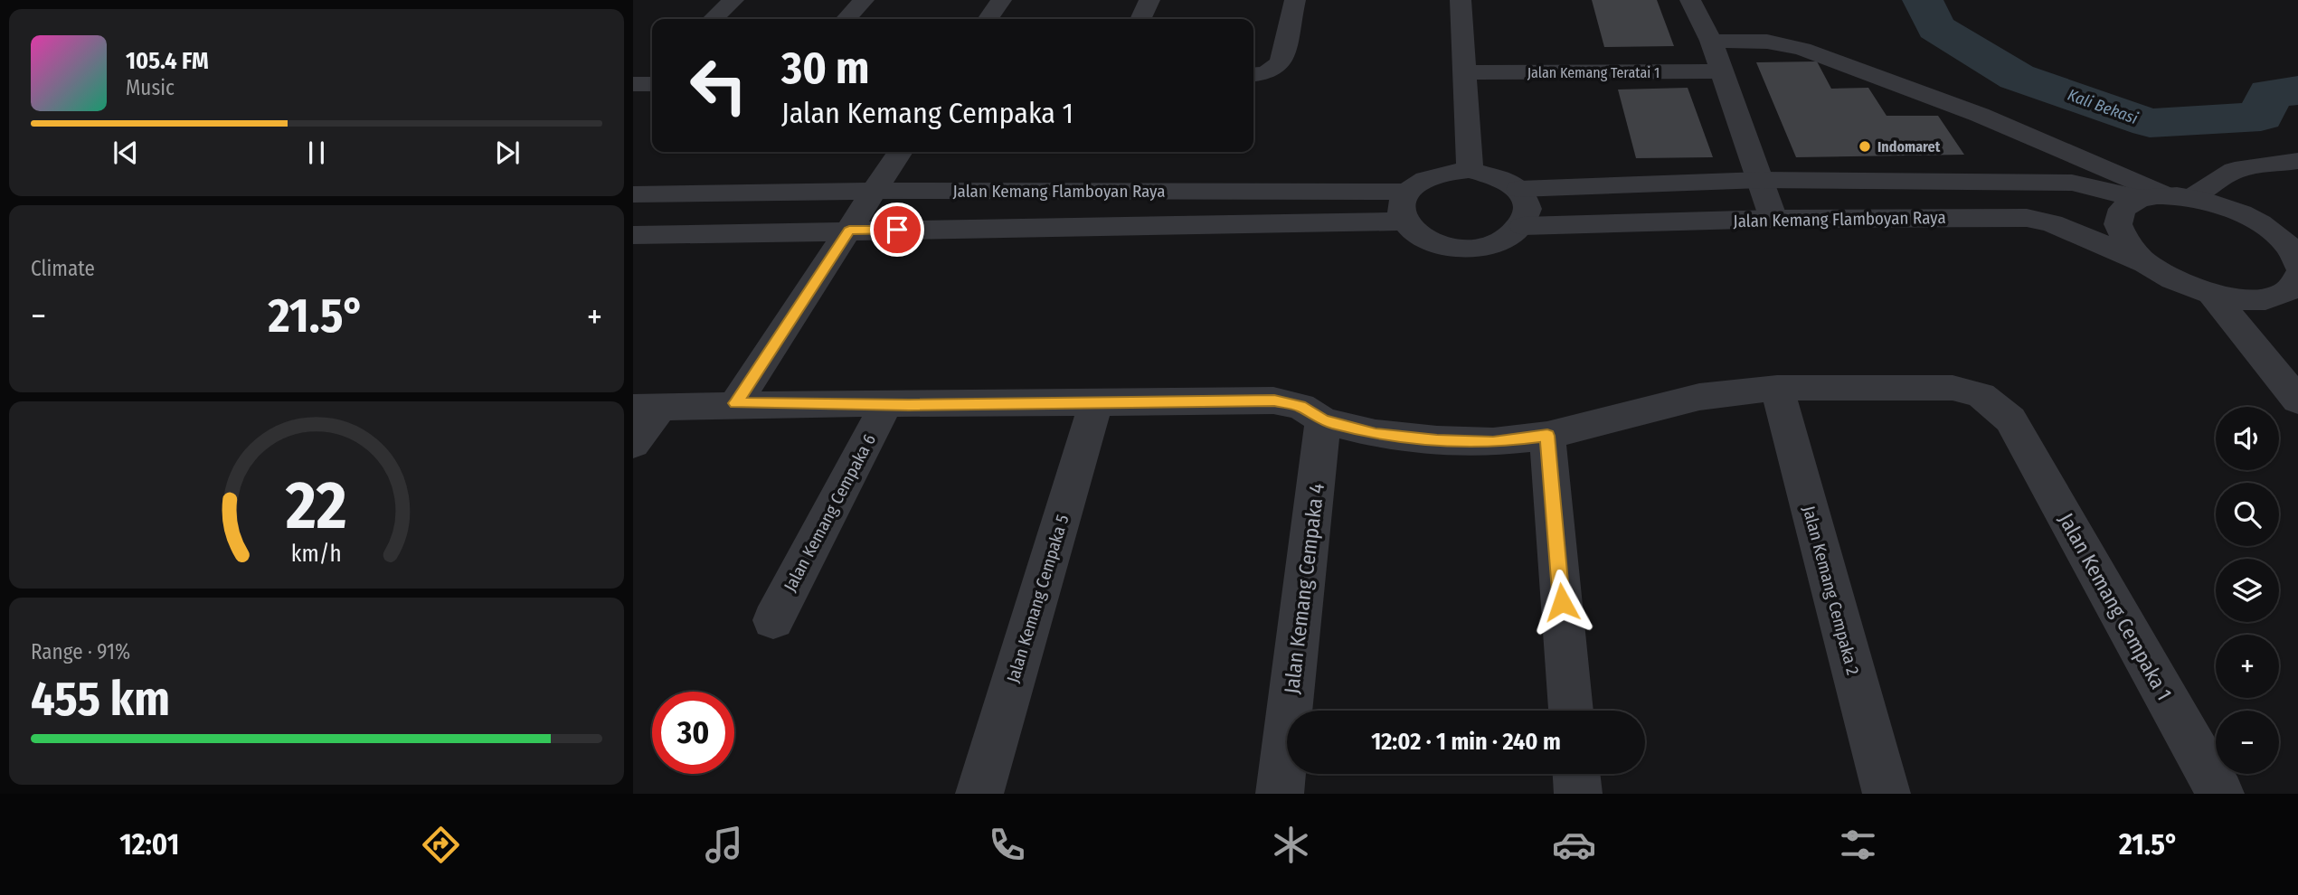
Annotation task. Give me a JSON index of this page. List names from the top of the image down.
{
  "streets": {
    "street": [
      "Jalan Kemang Teratai 1",
      "Jalan Kemang Flamboyan Raya",
      "Jalan Kemang Cempaka 6",
      "Jalan Kemang Cempaka 4",
      "Jalan Kemang Cempaka 2",
      "Jalan Kemang Cempaka 5",
      "Jalan Kemang Cempaka 1"
    ]
  },
  "crossings": [
    ["Jalan Kemang Cempaka 2", "Jalan Kemang Cempaka 1"]
  ],
  "water": ["Kali Bekasi"],
  "places": ["Indomaret"],
  "page": {
    "turn": ["30 m", "Jalan Kemang Cempaka 1"],
    "song": ["105.4 FM", "Music"],
    "tile": [
      "Climate",
      ["Range · 91%", "455 km"]
    ],
    "heat": ["−", "21.5°", "+"],
    "map_buttons": ["+", "−"],
    "limit": "30",
    "trip": "12:02 · 1 min · 240 m",
    "tabs": ["12:01", "21.5°"],
    "gauge": ["22", "km/h"]
  }
}
